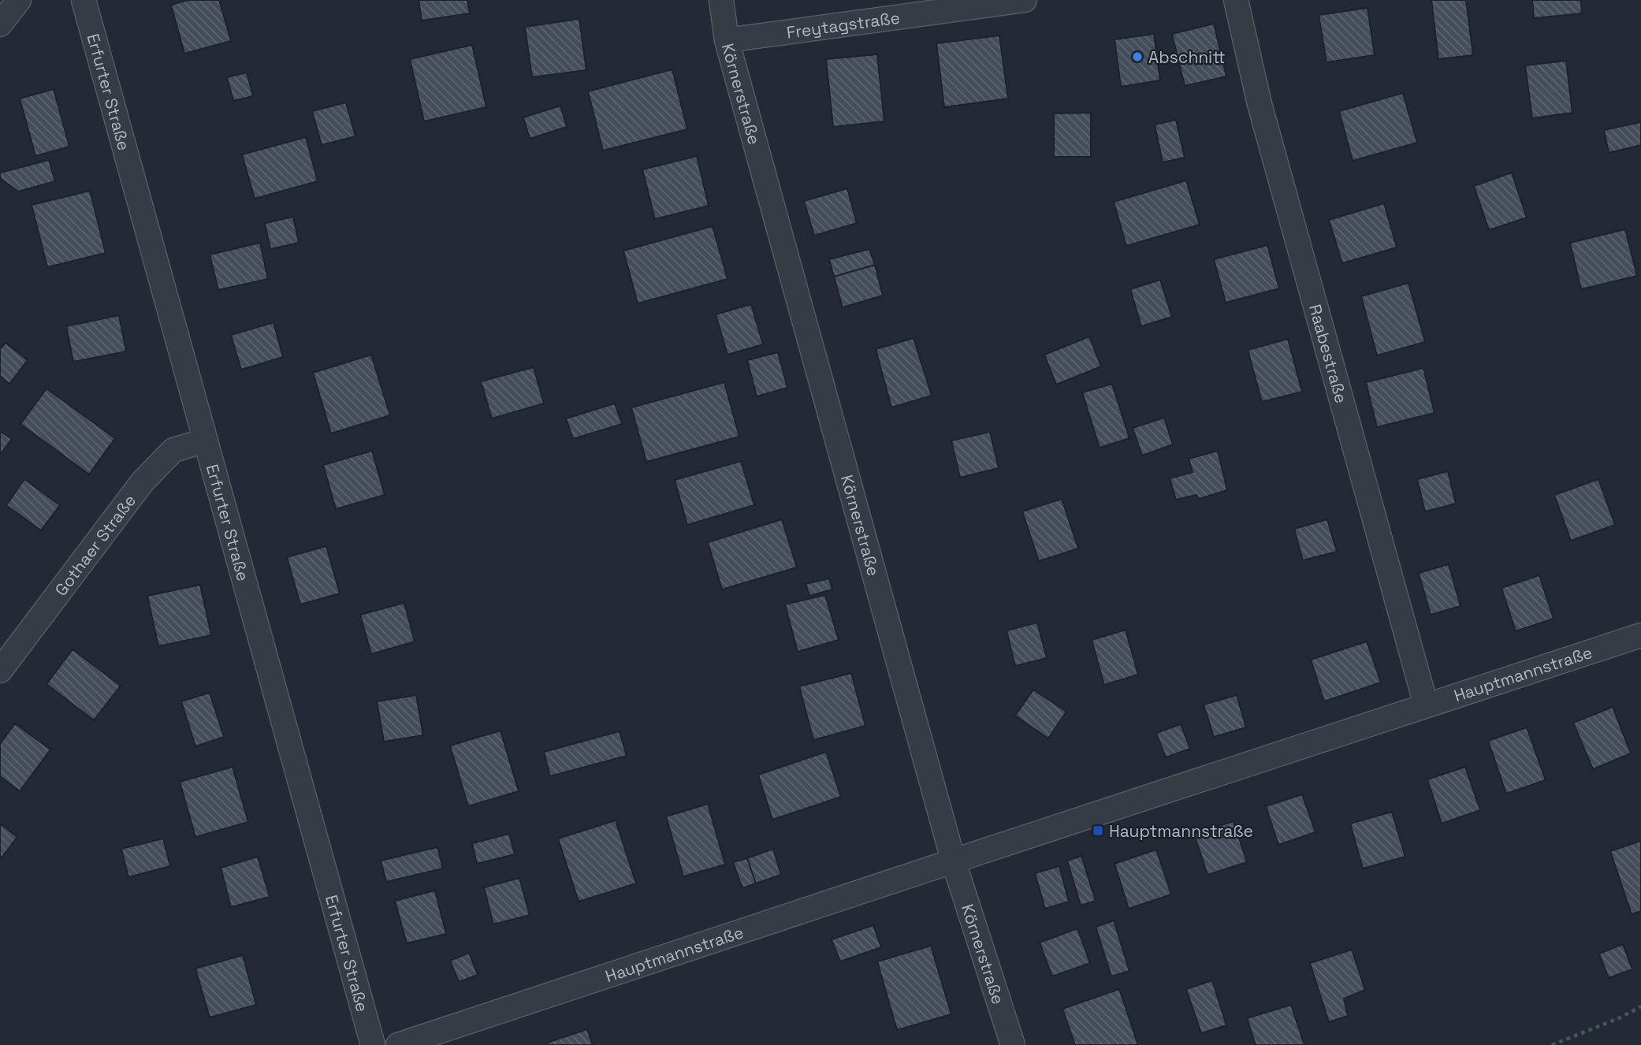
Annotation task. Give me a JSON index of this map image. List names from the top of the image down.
{
  "streets": {
    "street": [
      "Freytagstraße",
      "Erfurter Straße",
      "Körnerstraße",
      "Raabestraße",
      "Gothaer Straße",
      "Hauptmannstraße"
    ]
  },
  "crossings": [
    ["Freytagstraße", "Körnerstraße"],
    ["Erfurter Straße", "Gothaer Straße"],
    ["Körnerstraße", "Hauptmannstraße"],
    ["Raabestraße", "Hauptmannstraße"]
  ],
  "places": {
    "other": ["Abschnitt"],
    "transit": ["Hauptmannstraße"]
  }
}
